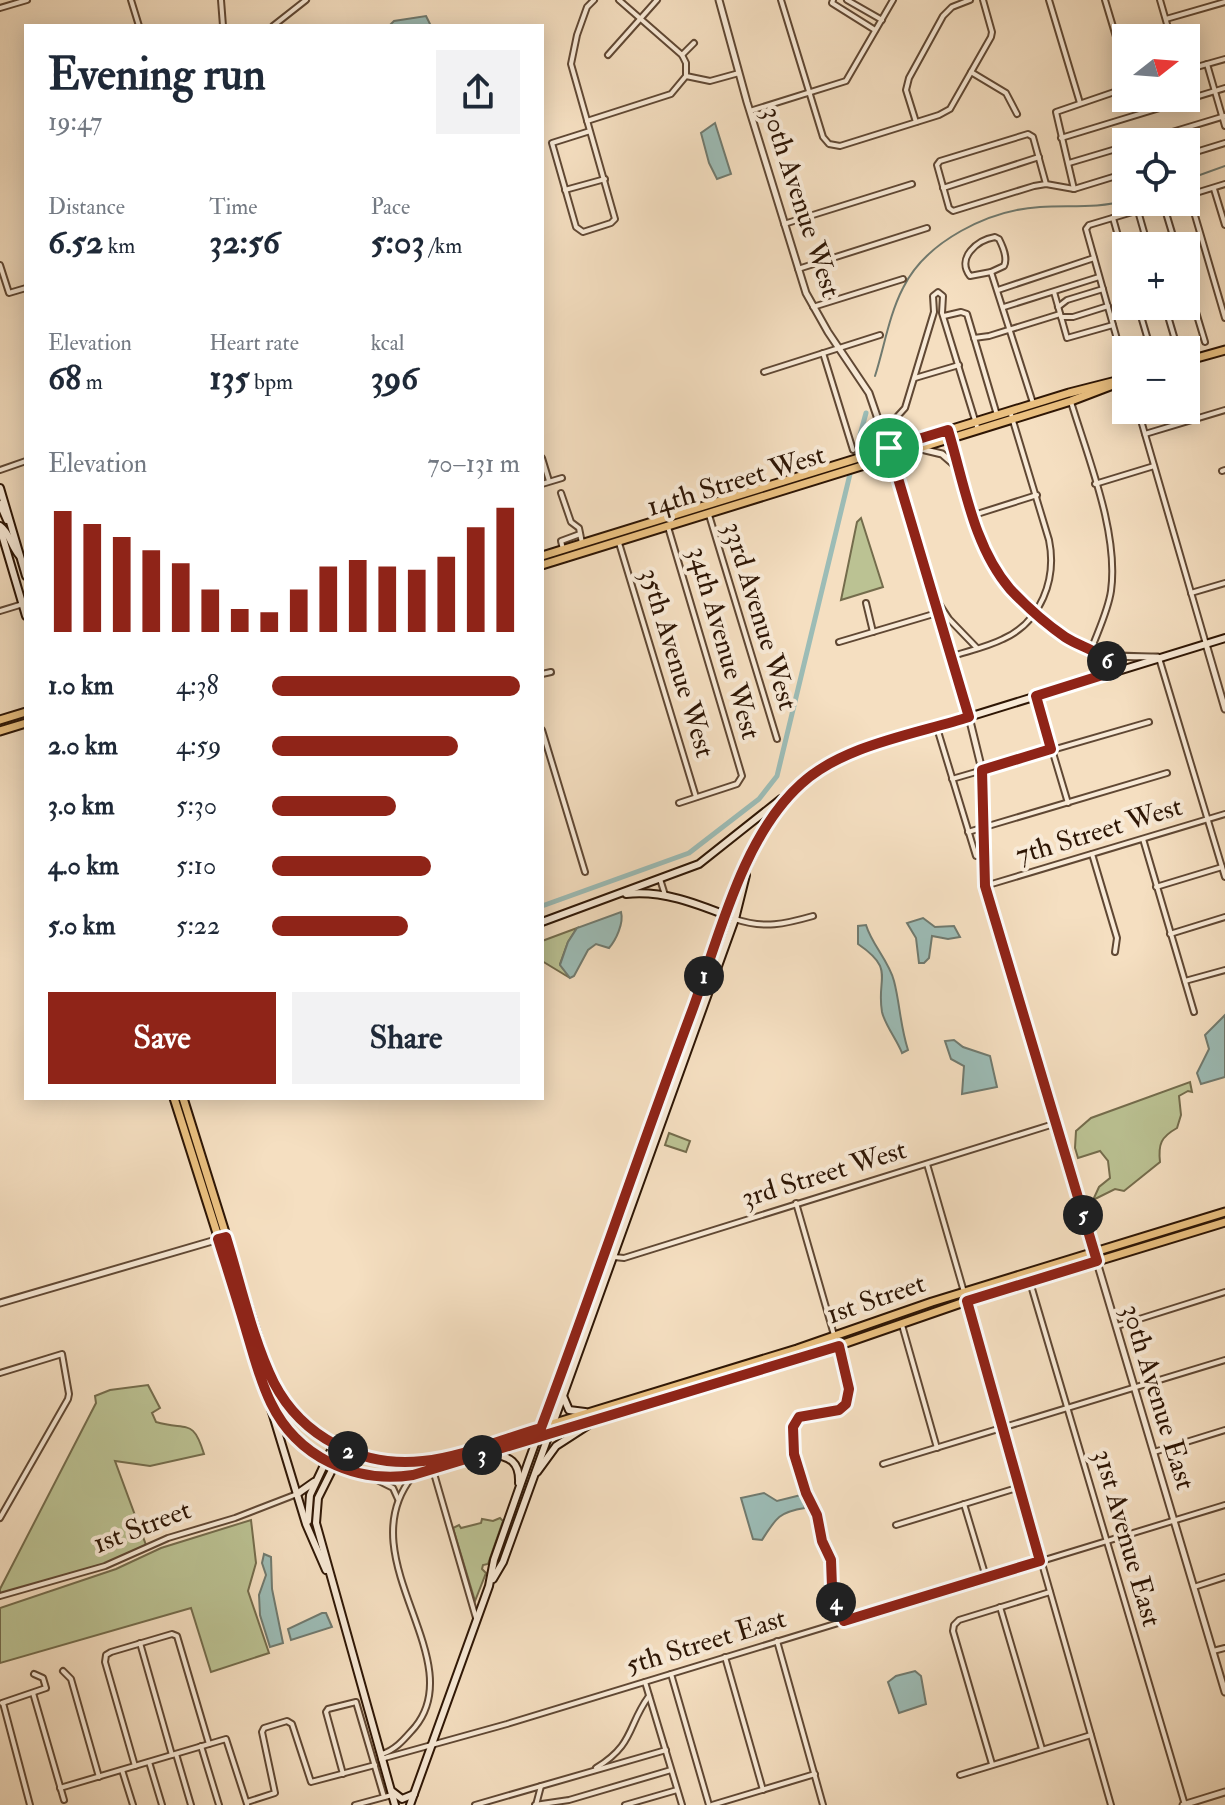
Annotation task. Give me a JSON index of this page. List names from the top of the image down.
{
  "streets": {
    "main road": ["14th Street West", "1st Street"],
    "street": [
      "30th Avenue West",
      "33rd Avenue West",
      "34th Avenue West",
      "35th Avenue West",
      "7th Street West",
      "3rd Street West",
      "30th Avenue East",
      "31st Avenue East",
      "5th Street East"
    ]
  },
  "crossings": [
    ["30th Avenue West", "14th Street West"],
    ["30th Avenue West", "7th Street West"],
    ["30th Avenue West", "3rd Street West"],
    ["30th Avenue West", "1st Street"],
    ["30th Avenue West", "30th Avenue East"],
    ["14th Street West", "33rd Avenue West"],
    ["14th Street West", "34th Avenue West"],
    ["14th Street West", "35th Avenue West"],
    ["34th Avenue West", "35th Avenue West"],
    ["1st Street", "30th Avenue East"],
    ["1st Street", "31st Avenue East"],
    ["30th Avenue East", "5th Street East"],
    ["31st Avenue East", "5th Street East"]
  ],
  "north": "right",
  "page": {
    "map_buttons": ["+", "−"],
    "heading": ["Evening run", "19:47"],
    "stats": [
      ["Distance", "6.52 km"],
      ["Time", "32:56"],
      ["Pace", "5:03 /km"],
      ["Elevation", "68 m"],
      ["Heart rate", "135 bpm"],
      ["kcal", "396"]
    ],
    "chart": ["Elevation", "70–131 m"],
    "pins": [
      "6",
      "1",
      "5",
      "2",
      "3",
      "4"
    ],
    "list": [
      {
        "name": "1.0 km",
        "note": "4:38"
      },
      {
        "name": "2.0 km",
        "note": "4:59"
      },
      {
        "name": "3.0 km",
        "note": "5:30"
      },
      {
        "name": "4.0 km",
        "note": "5:10"
      },
      {
        "name": "5.0 km",
        "note": "5:22"
      }
    ],
    "buttons": ["Save", "Share"]
  }
}
